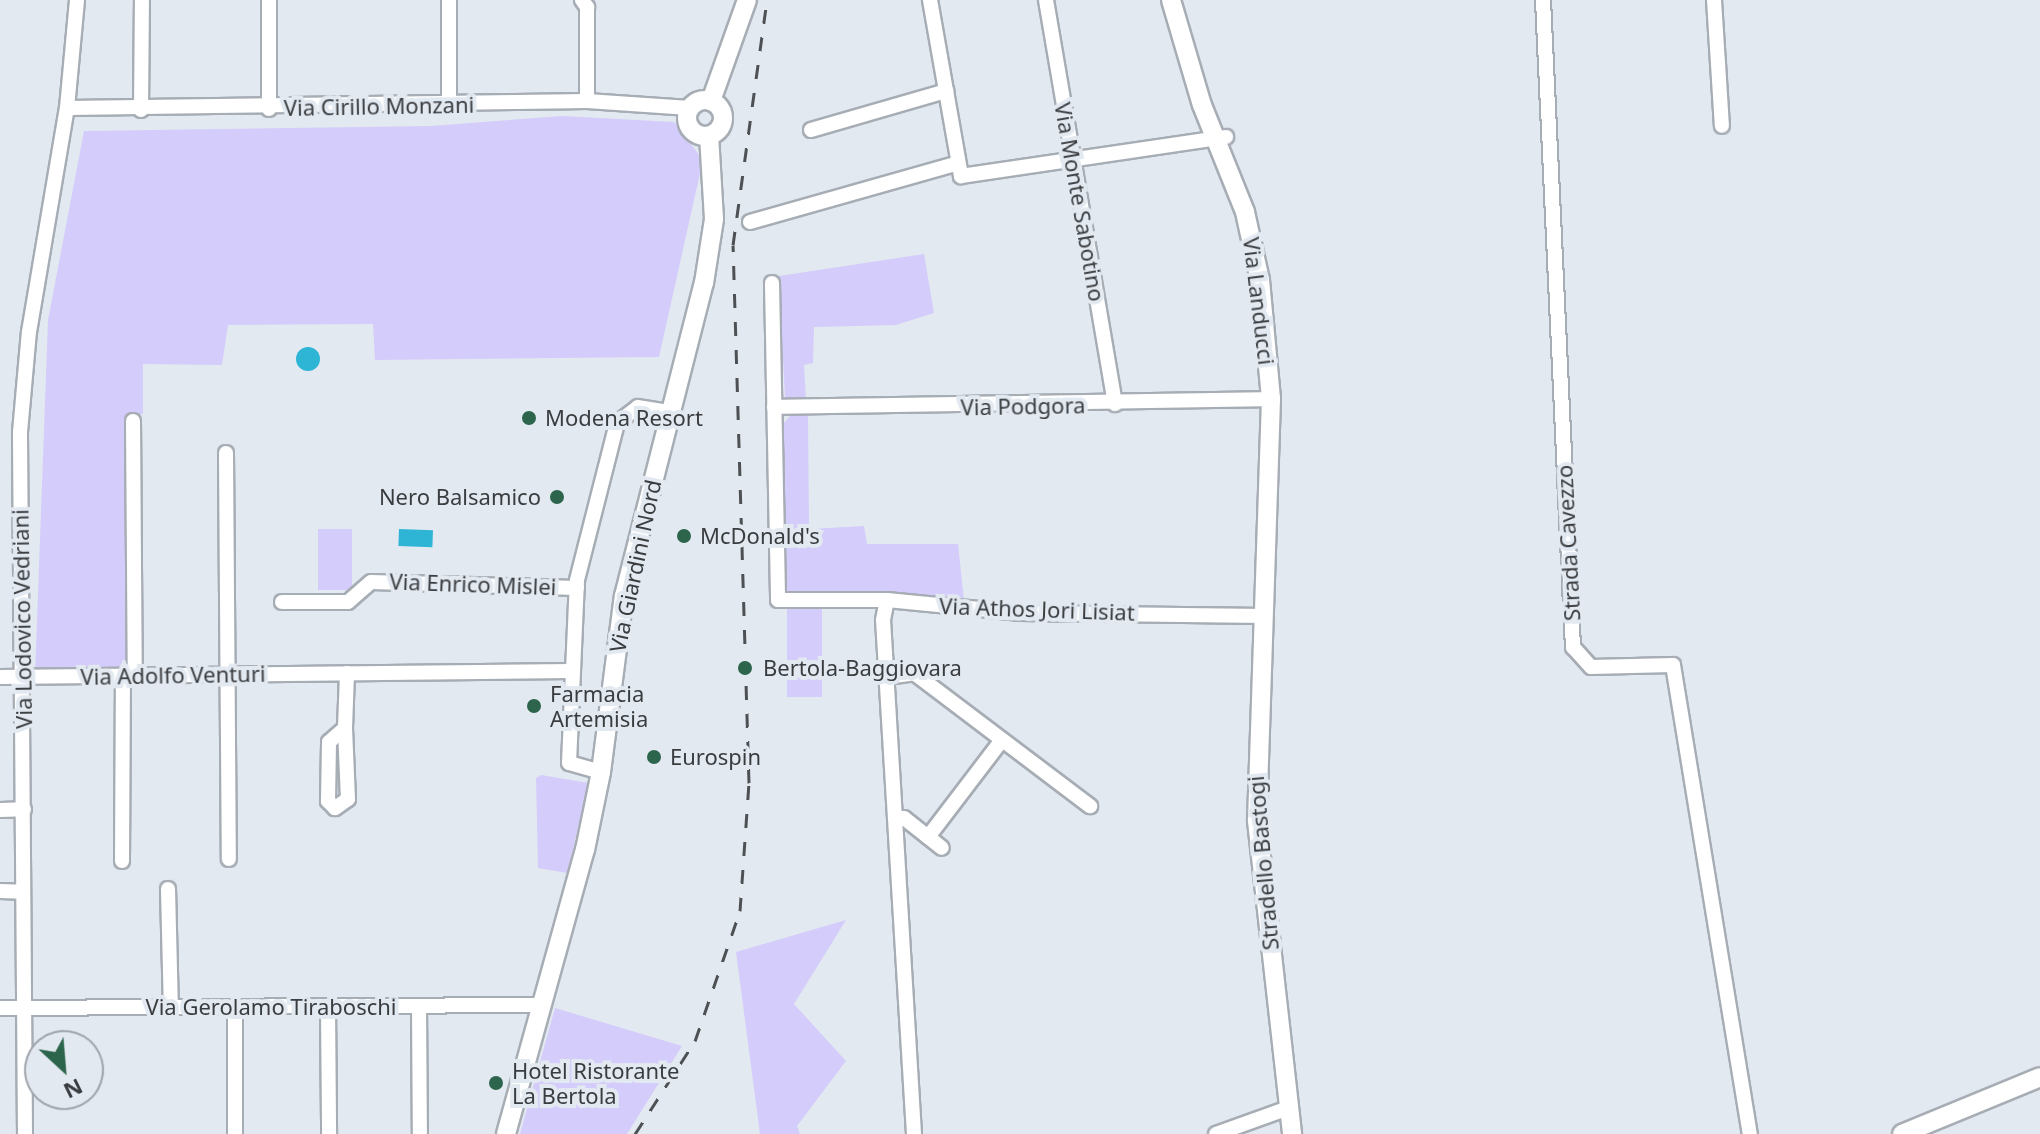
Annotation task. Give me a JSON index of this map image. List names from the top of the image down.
{
  "streets": {
    "street": [
      "Via Cirillo Monzani",
      "Via Monte Sabotino",
      "Via Landucci",
      "Via Podgora",
      "Strada Cavezzo",
      "Via Giardini Nord",
      "Via Enrico Mislei",
      "Via Athos Jori Lisiat",
      "Via Lodovico Vedriani",
      "Via Adolfo Venturi",
      "Stradello Bastogi",
      "Via Gerolamo Tiraboschi"
    ]
  },
  "crossings": [
    ["Via Cirillo Monzani", "Via Giardini Nord"],
    ["Via Cirillo Monzani", "Via Lodovico Vedriani"],
    ["Via Monte Sabotino", "Via Podgora"],
    ["Via Landucci", "Via Podgora"],
    ["Via Landucci", "Via Athos Jori Lisiat"],
    ["Via Landucci", "Stradello Bastogi"],
    ["Via Podgora", "Via Athos Jori Lisiat"],
    ["Via Giardini Nord", "Via Gerolamo Tiraboschi"],
    ["Via Athos Jori Lisiat", "Stradello Bastogi"],
    ["Via Lodovico Vedriani", "Via Adolfo Venturi"],
    ["Via Lodovico Vedriani", "Via Gerolamo Tiraboschi"]
  ],
  "places": [
    "Modena Resort",
    "Nero Balsamico",
    "McDonald's",
    "Bertola-Baggiovara",
    "Farmacia Artemisia",
    "Eurospin",
    "Hotel Ristorante La Bertola"
  ],
  "north": "bottom right"
}
